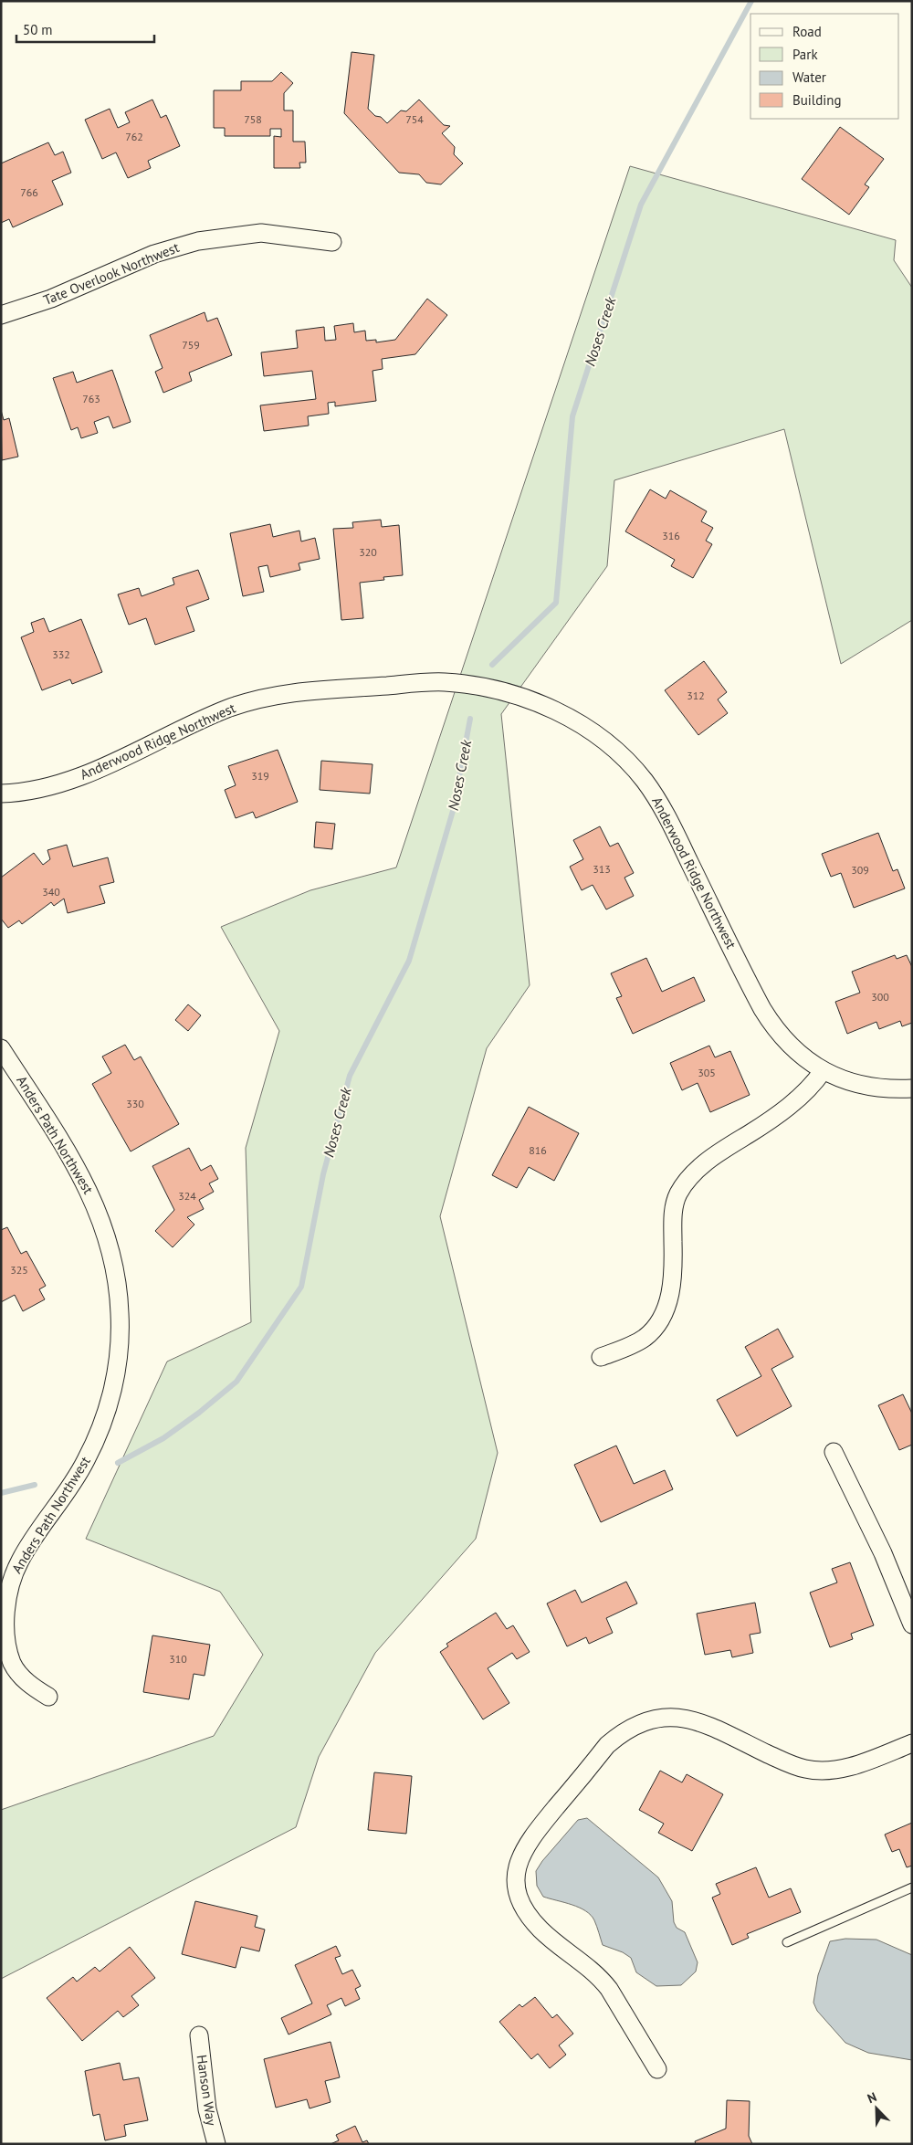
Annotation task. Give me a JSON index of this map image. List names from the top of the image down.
{
  "streets": {
    "street": [
      "Tate Overlook Northwest",
      "Anderwood Ridge Northwest",
      "Anders Path Northwest",
      "Hanson Way"
    ]
  },
  "water": ["Noses Creek"],
  "house_numbers": [
    "758",
    "754",
    "762",
    "766",
    "759",
    "763",
    "316",
    "320",
    "332",
    "312",
    "319",
    "313",
    "309",
    "340",
    "300",
    "305",
    "330",
    "816",
    "324",
    "325",
    "310"
  ],
  "legend": [
    "Road",
    "Park",
    "Water",
    "Building"
  ],
  "scale_bar": "50 m",
  "north": "top left"
}
